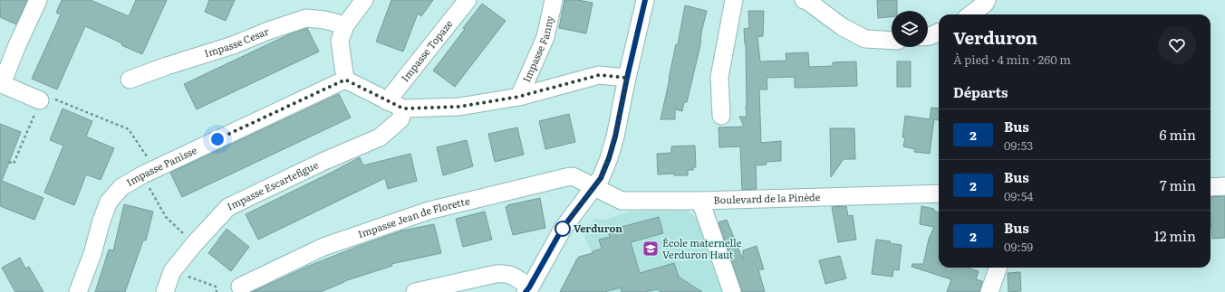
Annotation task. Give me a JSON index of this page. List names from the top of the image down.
{
  "streets": {
    "street": [
      "Impasse Cesar",
      "Impasse Fanny",
      "Impasse Topaze",
      "Impasse Panisse",
      "Impasse Escartefigue",
      "Boulevard de la Pinède",
      "Impasse Jean de Florette"
    ]
  },
  "crossings": [
    ["Boulevard de la Pinède", "Impasse Jean de Florette"]
  ],
  "places": {
    "other": ["Verduron"],
    "school or university": ["École maternelle Verduron Haut"]
  },
  "lines": ["bus line 2"],
  "page": {
    "heading": [
      ["Verduron", "À pied · 4 min · 260 m"],
      "Départs"
    ],
    "list": [
      {
        "mark": "2",
        "name": "Bus",
        "note": "09:53",
        "value": "6 min"
      },
      {
        "mark": "2",
        "name": "Bus",
        "note": "09:54",
        "value": "7 min"
      },
      {
        "mark": "2",
        "name": "Bus",
        "note": "09:59",
        "value": "12 min"
      }
    ]
  }
}
